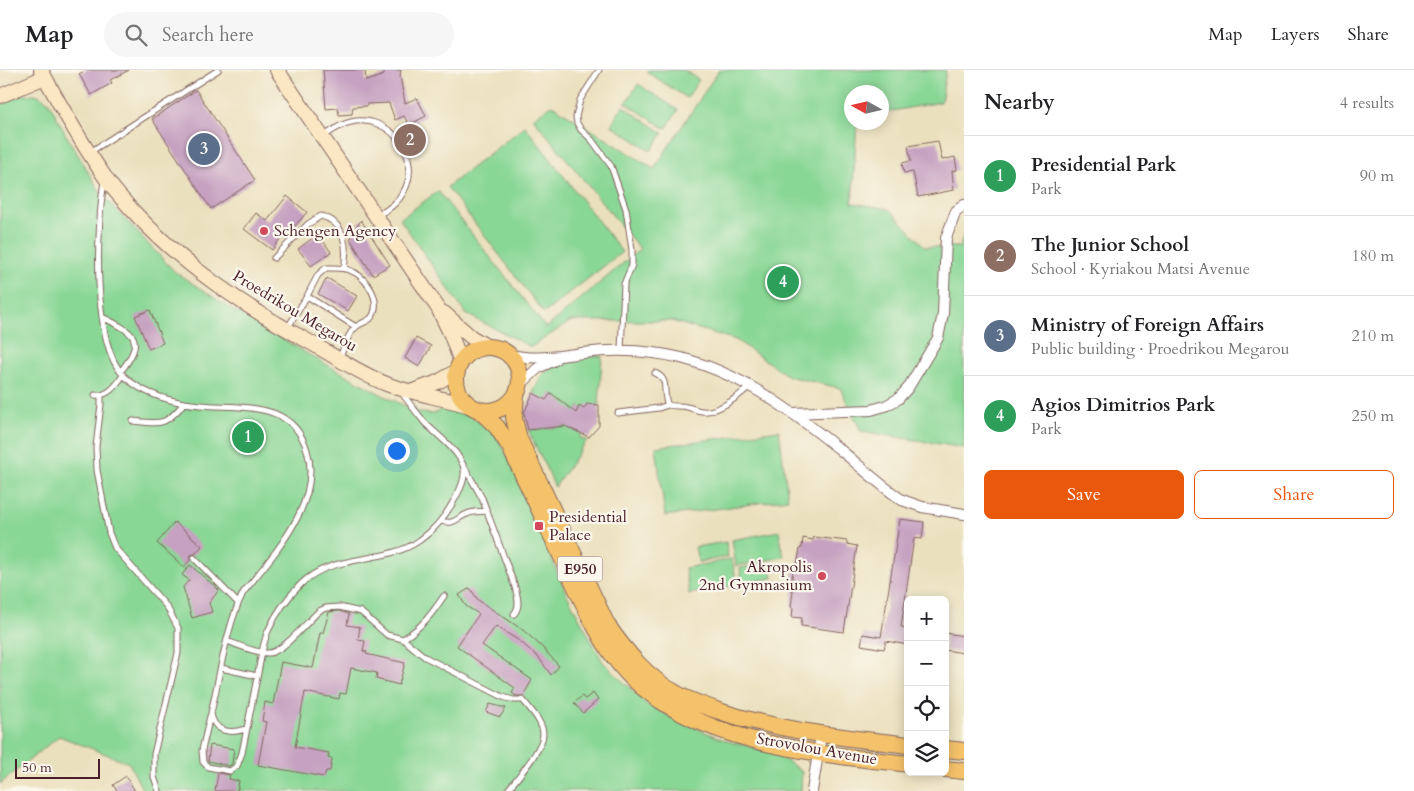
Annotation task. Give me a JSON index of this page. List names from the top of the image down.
{
  "streets": {
    "main road": ["Proedrikou Megarou", "E950", "Strovolou Avenue"]
  },
  "crossings": [
    ["Proedrikou Megarou", "Strovolou Avenue"]
  ],
  "places": {
    "other": ["Schengen Agency", "Akropolis 2nd Gymnasium"],
    "transit": ["Presidential Palace"]
  },
  "scale_bar": "50 m",
  "north": "left",
  "page": {
    "header": "Map",
    "search": "Search here",
    "nav": ["Map", "Layers", "Share"],
    "heading": ["Nearby", "4 results"],
    "pins": [
      "2",
      "3",
      "4",
      "1"
    ],
    "list": [
      {
        "mark": "1",
        "name": "Presidential Park",
        "note": "Park",
        "value": "90 m"
      },
      {
        "mark": "2",
        "name": "The Junior School",
        "note": "School · Kyriakou Matsi Avenue",
        "value": "180 m"
      },
      {
        "mark": "3",
        "name": "Ministry of Foreign Affairs",
        "note": "Public building · Proedrikou Megarou",
        "value": "210 m"
      },
      {
        "mark": "4",
        "name": "Agios Dimitrios Park",
        "note": "Park",
        "value": "250 m"
      }
    ],
    "buttons": ["Save", "Share"],
    "map_buttons": ["+", "−"],
    "scale": "50 m"
  }
}
